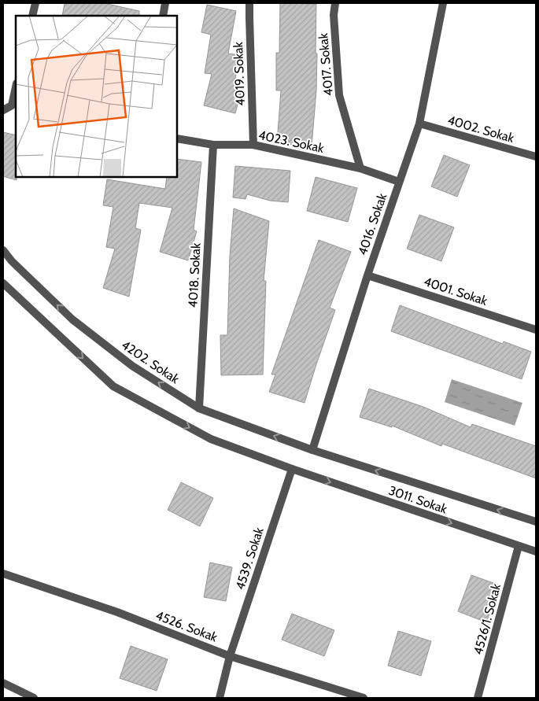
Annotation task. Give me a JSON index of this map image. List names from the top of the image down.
{
  "streets": {
    "street": [
      "4017. Sokak",
      "4019. Sokak",
      "4002. Sokak",
      "4023. Sokak",
      "4016. Sokak",
      "4018. Sokak",
      "4001. Sokak",
      "4202. Sokak",
      "3011. Sokak",
      "4539. Sokak",
      "4526/1. Sokak",
      "4526. Sokak"
    ]
  },
  "crossings": [
    ["4017. Sokak", "4023. Sokak"],
    ["4019. Sokak", "4023. Sokak"],
    ["4002. Sokak", "4016. Sokak"],
    ["4023. Sokak", "4016. Sokak"],
    ["4023. Sokak", "4018. Sokak"],
    ["4016. Sokak", "4001. Sokak"],
    ["4016. Sokak", "4202. Sokak"],
    ["4016. Sokak", "3011. Sokak"],
    ["4018. Sokak", "4202. Sokak"],
    ["4202. Sokak", "3011. Sokak"],
    ["3011. Sokak", "4539. Sokak"],
    ["3011. Sokak", "4526/1. Sokak"],
    ["4539. Sokak", "4526. Sokak"]
  ]
}
